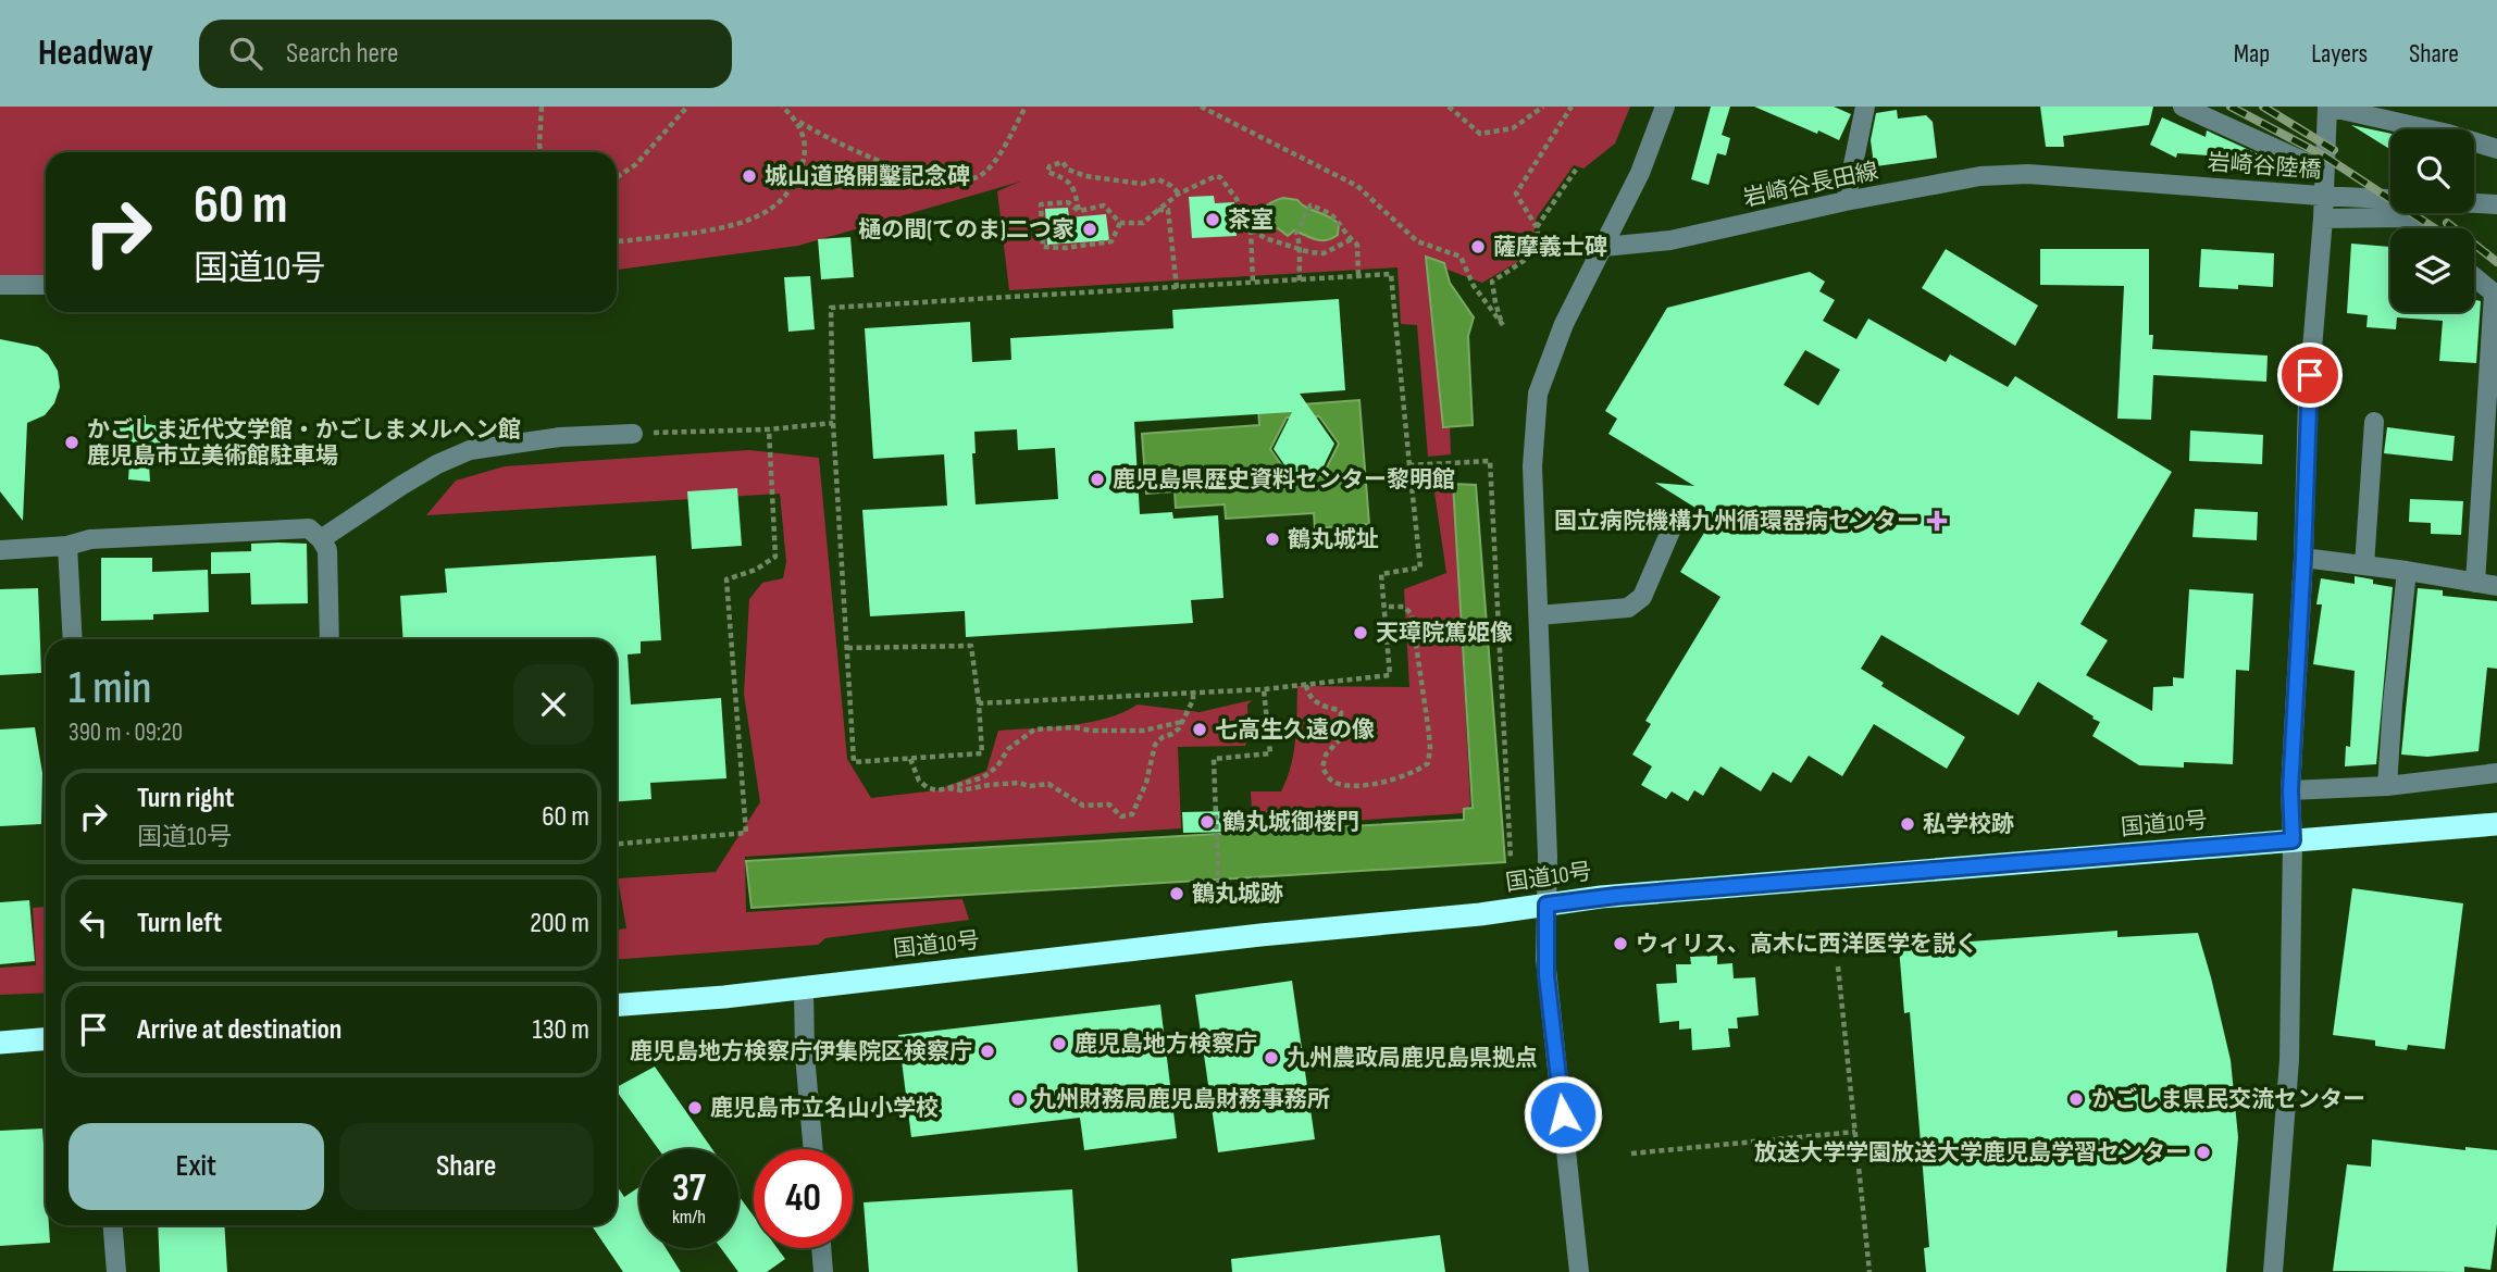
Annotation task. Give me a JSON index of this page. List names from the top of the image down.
{
  "streets": {
    "highway": ["国道10号"],
    "street": ["岩崎谷陸橋", "岩崎谷長田線"]
  },
  "crossings": [
    ["岩崎谷陸橋", "岩崎谷長田線"]
  ],
  "places": {
    "other": [
      "城山道路開鑿記念碑",
      "茶室",
      "樋の間(てのま)二つ家",
      "薩摩義士碑",
      "かごしま近代文学館・かごしまメルヘン館 鹿児島市立美術館駐車場",
      "鹿児島県歴史資料センター黎明館",
      "鶴丸城址",
      "天璋院篤姫像",
      "七高生久遠の像",
      "鶴丸城御楼門",
      "私学校跡",
      "鶴丸城跡",
      "ウィリス、高木に西洋医学を説く",
      "鹿児島地方検察庁",
      "鹿児島地方検察庁伊集院区検察庁",
      "九州農政局鹿児島県拠点",
      "九州財務局鹿児島財務事務所",
      "かごしま県民交流センター",
      "鹿児島市立名山小学校",
      "放送大学学園放送大学鹿児島学習センター"
    ],
    "health": ["国立病院機構九州循環器病センター"]
  },
  "page": {
    "header": "Headway",
    "search": "Search here",
    "nav": ["Map", "Layers", "Share"],
    "turn": ["60 m", "国道10号"],
    "heading": ["1 min", "390 m · 09:20"],
    "list": [
      {
        "name": "Turn right",
        "note": "国道10号",
        "value": "60 m"
      },
      {
        "name": "Turn left",
        "value": "200 m"
      },
      {
        "name": "Arrive at destination",
        "value": "130 m"
      }
    ],
    "buttons": ["Exit", "Share"],
    "speed": "37 km/h",
    "limit": "40"
  }
}
